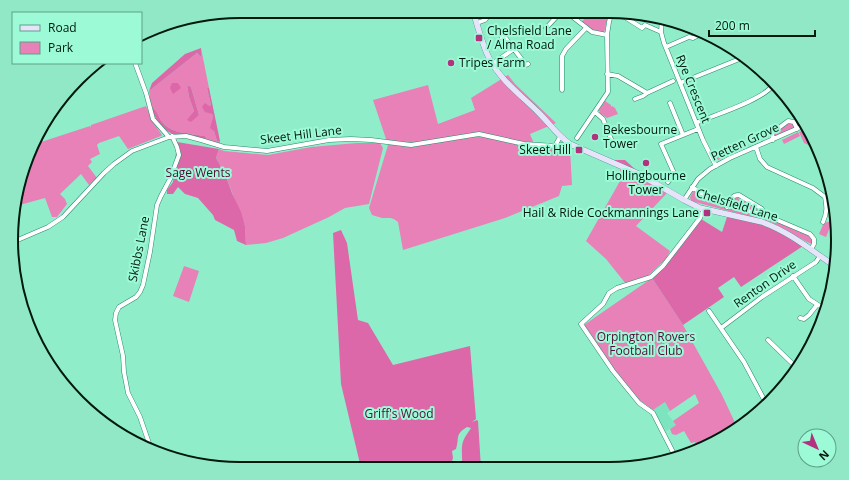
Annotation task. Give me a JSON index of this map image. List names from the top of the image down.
{
  "streets": {
    "street": [
      "Rye Crescent",
      "Skeet Hill Lane",
      "Petten Grove",
      "Chelsfield Lane",
      "Skibbs Lane",
      "Renton Drive"
    ]
  },
  "crossings": [
    ["Rye Crescent", "Petten Grove"],
    ["Skeet Hill Lane", "Chelsfield Lane"],
    ["Skeet Hill Lane", "Skibbs Lane"],
    ["Petten Grove", "Chelsfield Lane"],
    ["Chelsfield Lane", "Renton Drive"]
  ],
  "parks": ["Sage Wents", "Orpington Rovers Football Club", "Griff's Wood"],
  "places": {
    "transit": ["Chelsfield Lane / Alma Road", "Skeet Hill", "Hail & Ride Cockmannings Lane"],
    "other": ["Tripes Farm", "Bekesbourne Tower", "Hollingbourne Tower"]
  },
  "legend": ["Road", "Park"],
  "scale_bar": "200 m",
  "north": "bottom right"
}
